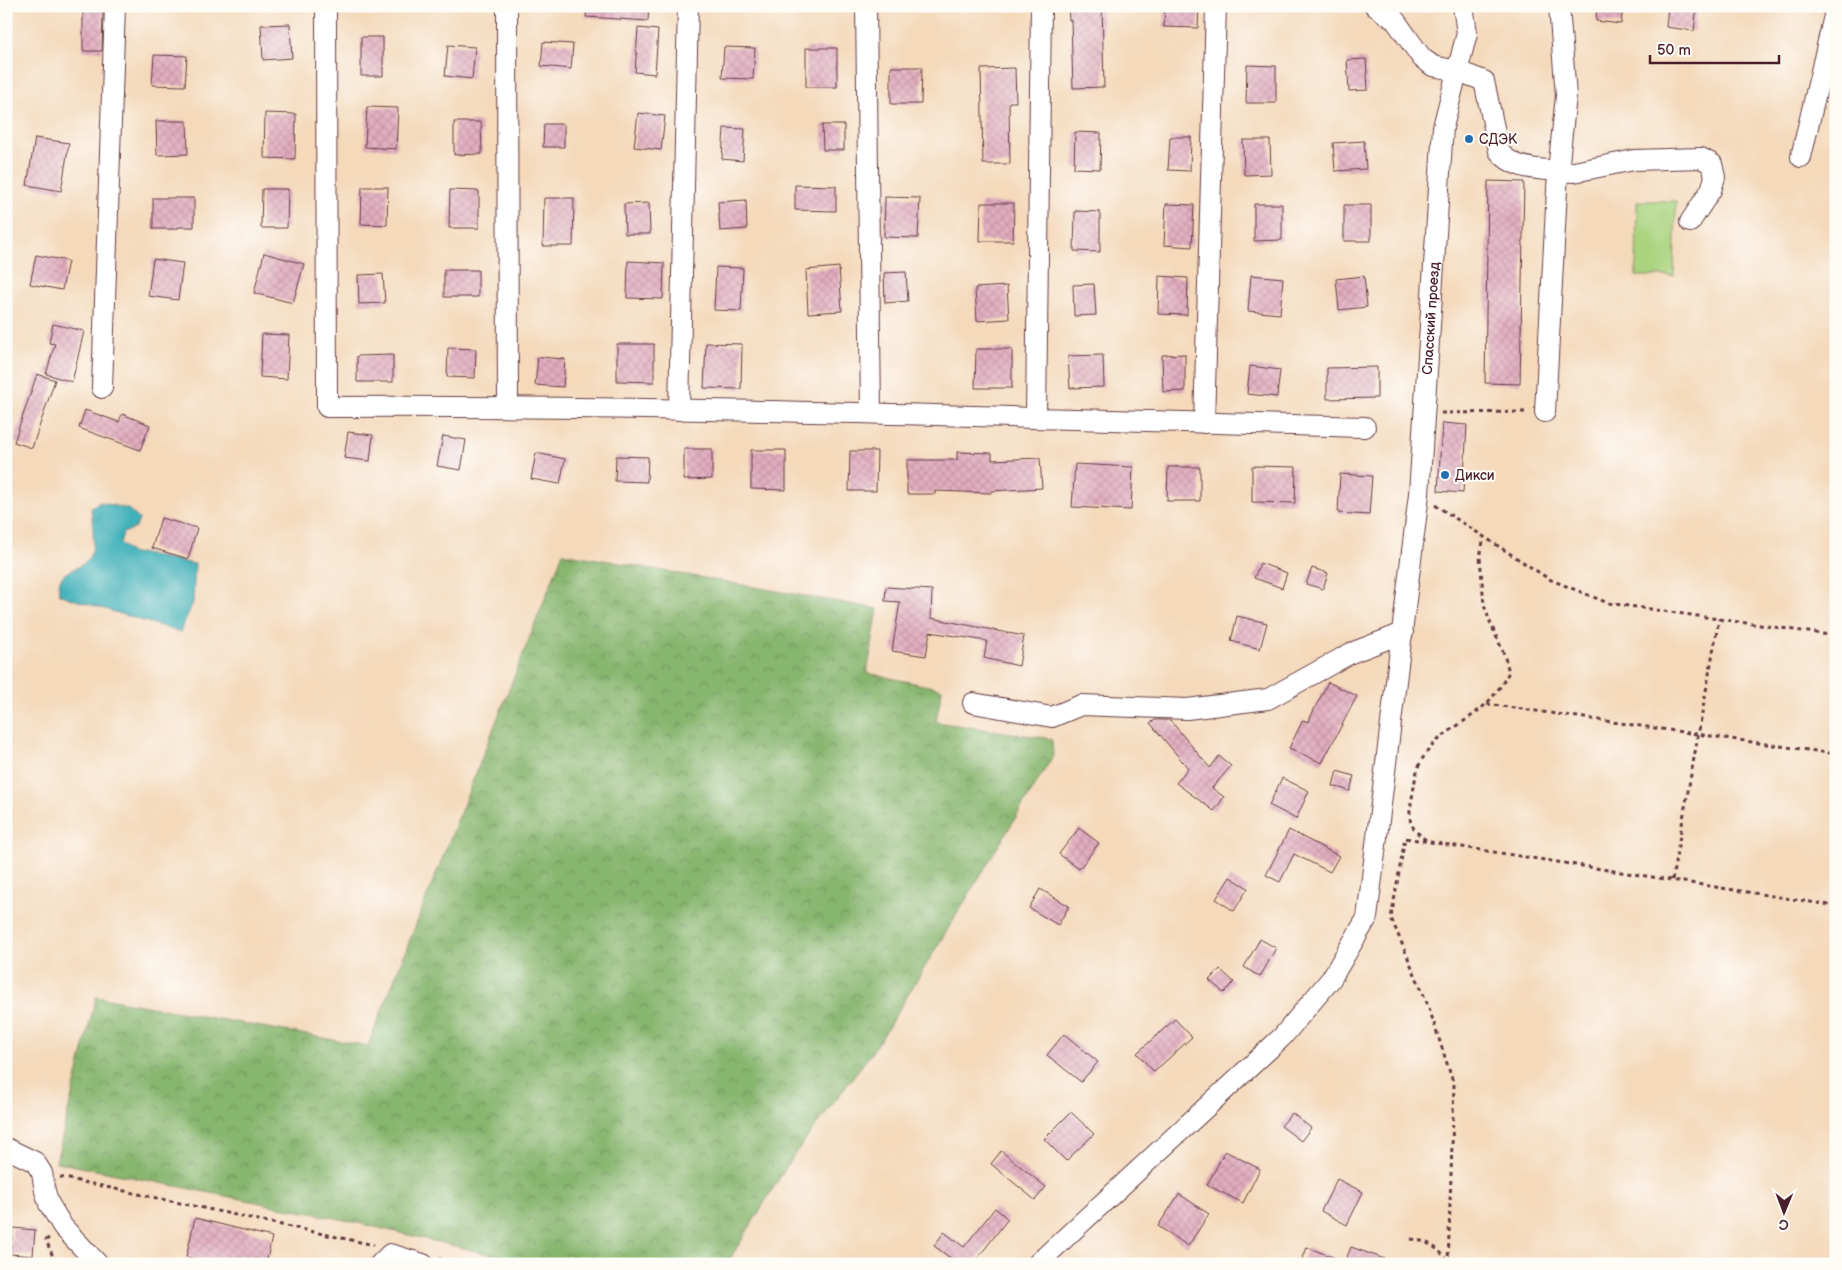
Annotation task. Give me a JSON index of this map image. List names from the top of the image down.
{
  "streets": {
    "street": ["Спасский проезд"]
  },
  "places": ["СДЭК", "Дикси"],
  "scale_bar": "50 m",
  "north": "bottom"
}
